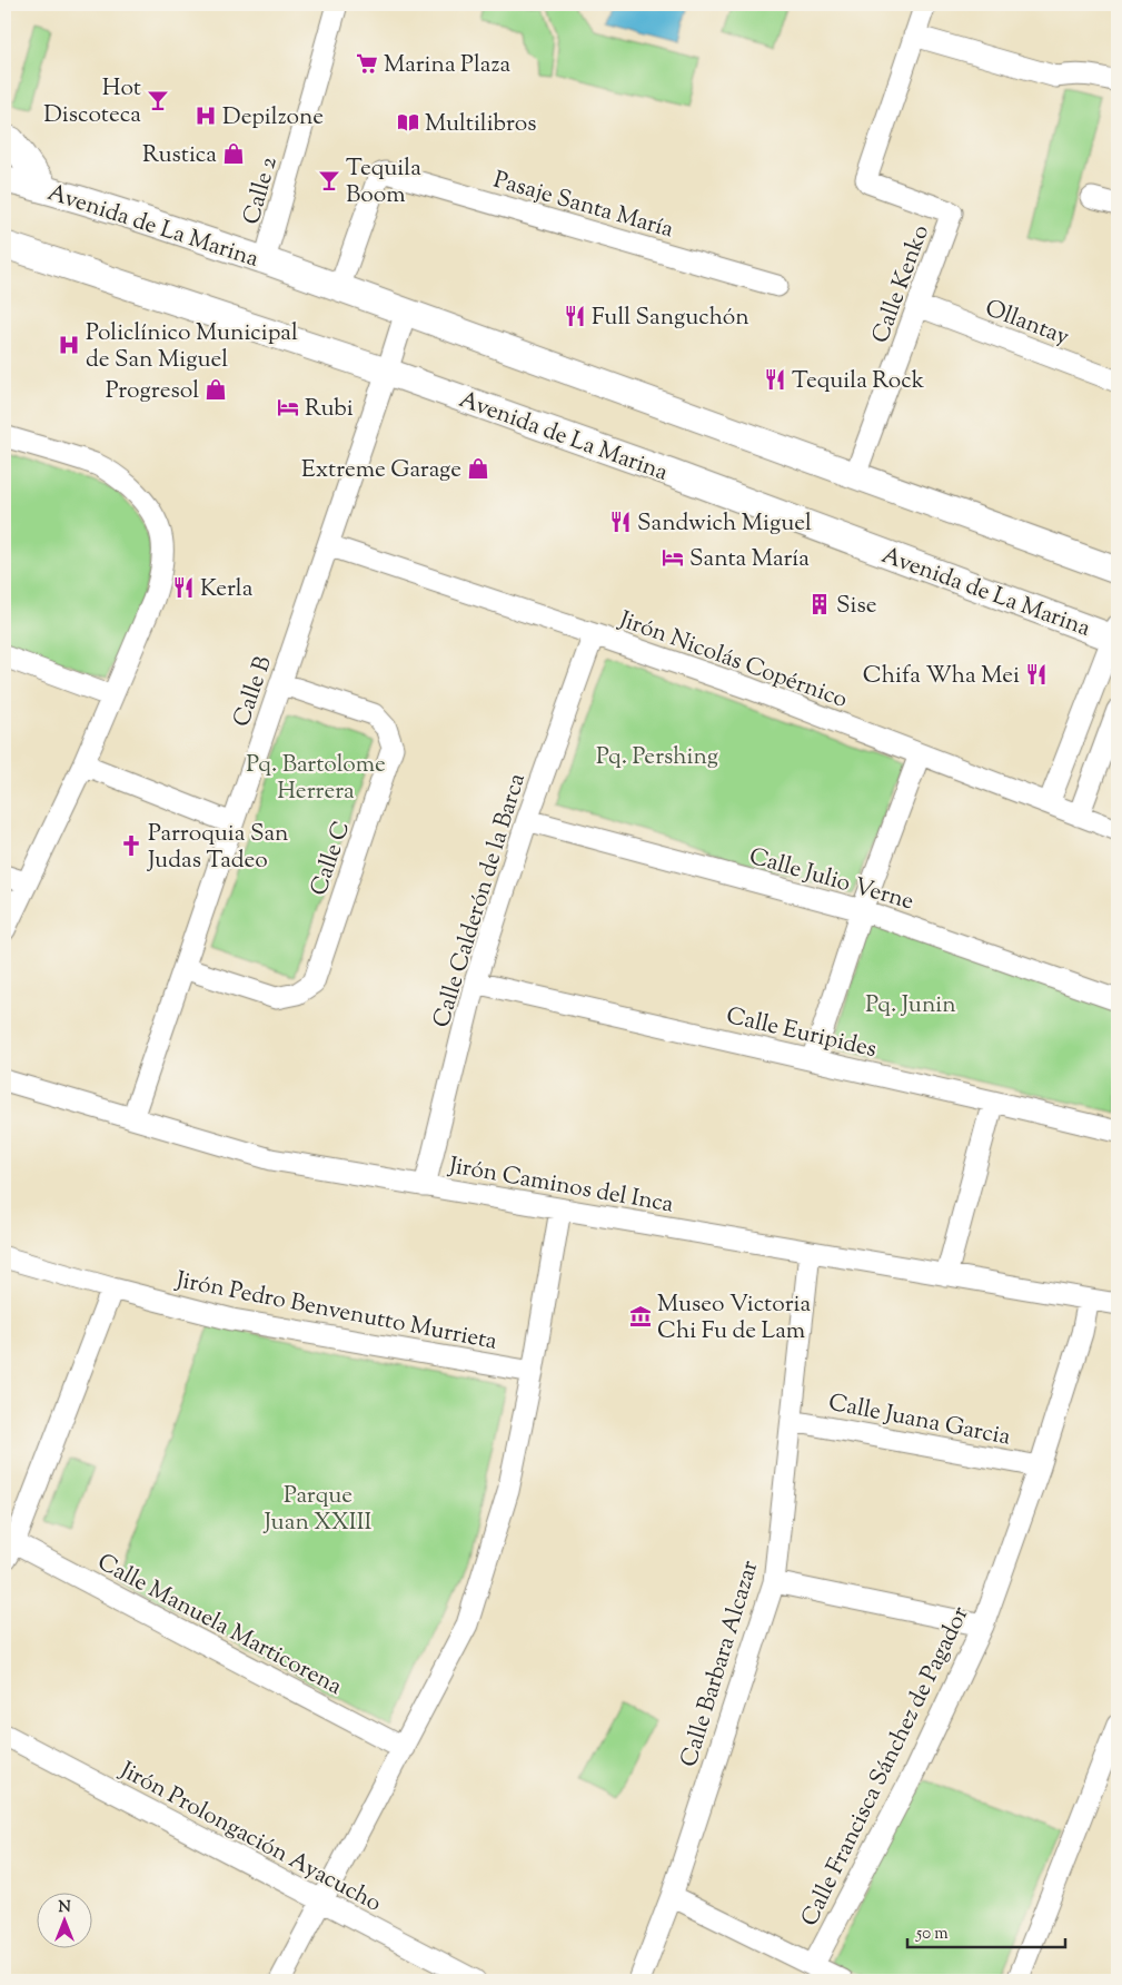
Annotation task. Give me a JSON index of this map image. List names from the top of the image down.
{
  "streets": {
    "main road": ["Avenida de La Marina"],
    "street": [
      "Calle 2",
      "Pasaje Santa María",
      "Calle Kenko",
      "Ollantay",
      "Jirón Nicolás Copérnico",
      "Calle B",
      "Calle C",
      "Calle Julio Verne",
      "Calle Calderón de la Barca",
      "Calle Euripides",
      "Jirón Caminos del Inca",
      "Jirón Pedro Benvenutto Murrieta",
      "Calle Juana Garcia",
      "Calle Manuela Marticorena",
      "Calle Barbara Alcazar",
      "Calle Francisca Sánchez de Pagador",
      "Jirón Prolongación Ayacucho"
    ]
  },
  "crossings": [
    ["Calle 2", "Avenida de La Marina"],
    ["Pasaje Santa María", "Avenida de La Marina"],
    ["Avenida de La Marina", "Calle Kenko"],
    ["Avenida de La Marina", "Calle B"],
    ["Calle Kenko", "Ollantay"],
    ["Jirón Nicolás Copérnico", "Calle B"],
    ["Jirón Nicolás Copérnico", "Calle Calderón de la Barca"],
    ["Calle B", "Calle C"],
    ["Calle B", "Jirón Caminos del Inca"],
    ["Calle Julio Verne", "Calle Calderón de la Barca"],
    ["Calle Calderón de la Barca", "Calle Euripides"],
    ["Calle Calderón de la Barca", "Jirón Caminos del Inca"],
    ["Jirón Caminos del Inca", "Calle Barbara Alcazar"],
    ["Jirón Caminos del Inca", "Calle Francisca Sánchez de Pagador"],
    ["Calle Juana Garcia", "Calle Barbara Alcazar"],
    ["Calle Juana Garcia", "Calle Francisca Sánchez de Pagador"]
  ],
  "parks": [
    "Pq. Pershing",
    "Pq. Bartolome Herrera",
    "Pq. Junin",
    "Parque Juan XXIII"
  ],
  "places": {
    "supermarket": ["Marina Plaza"],
    "bar": ["Hot Discoteca", "Tequila Boom"],
    "hospital": ["Depilzone", "Policlínico Municipal de San Miguel"],
    "library": ["Multilibros"],
    "shop": ["Rustica", "Progresol", "Extreme Garage"],
    "restaurant": [
      "Full Sanguchón",
      "Tequila Rock",
      "Sandwich Miguel",
      "Kerla",
      "Chifa Wha Mei"
    ],
    "hotel": ["Rubi", "Santa María"],
    "building": ["Sise"],
    "church": ["Parroquia San Judas Tadeo"],
    "museum": ["Museo Victoria Chi Fu de Lam"]
  },
  "scale_bar": "50 m",
  "north": "top"
}
